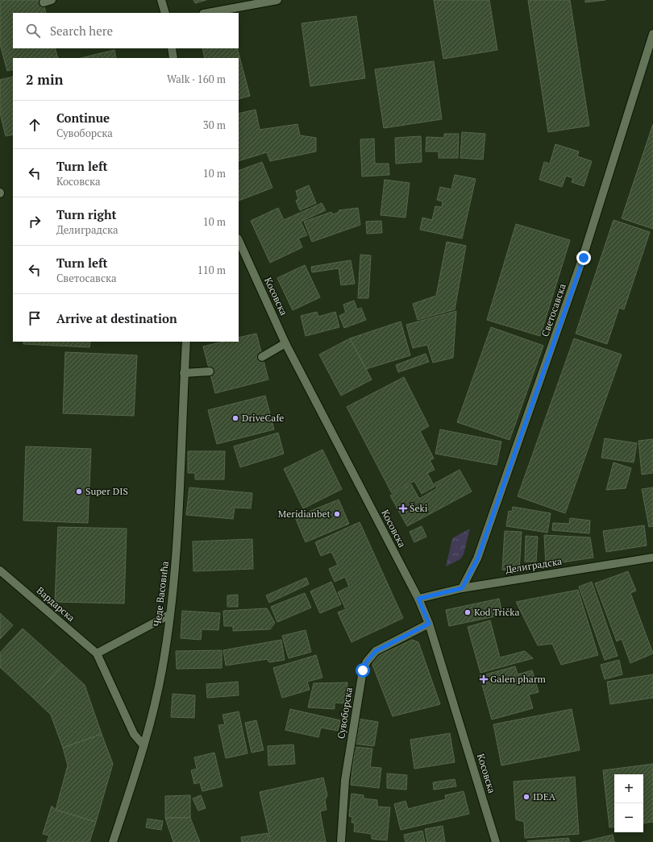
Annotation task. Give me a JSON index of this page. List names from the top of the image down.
{
  "streets": {
    "street": [
      "Косовска",
      "Светосавска",
      "Делиградска",
      "Чеде Васовића",
      "Вардарска",
      "Сувоборска"
    ]
  },
  "crossings": [
    ["Косовска", "Делиградска"],
    ["Косовска", "Сувоборска"],
    ["Светосавска", "Делиградска"],
    ["Чеде Васовића", "Вардарска"]
  ],
  "places": {
    "other": [
      "DriveCafe",
      "Super DIS",
      "Meridianbet",
      "Kod Trička",
      "IDEA"
    ],
    "health": ["Šeki", "Galen pharm"]
  },
  "page": {
    "search": "Search here",
    "heading": ["2 min", "Walk · 160 m"],
    "list": [
      ["Continue", "Сувоборска", "30 m"],
      ["Turn left", "Косовска", "10 m"],
      ["Turn right", "Делиградска", "10 m"],
      ["Turn left", "Светосавска", "110 m"],
      "Arrive at destination"
    ],
    "map_buttons": ["+", "−"]
  }
}
